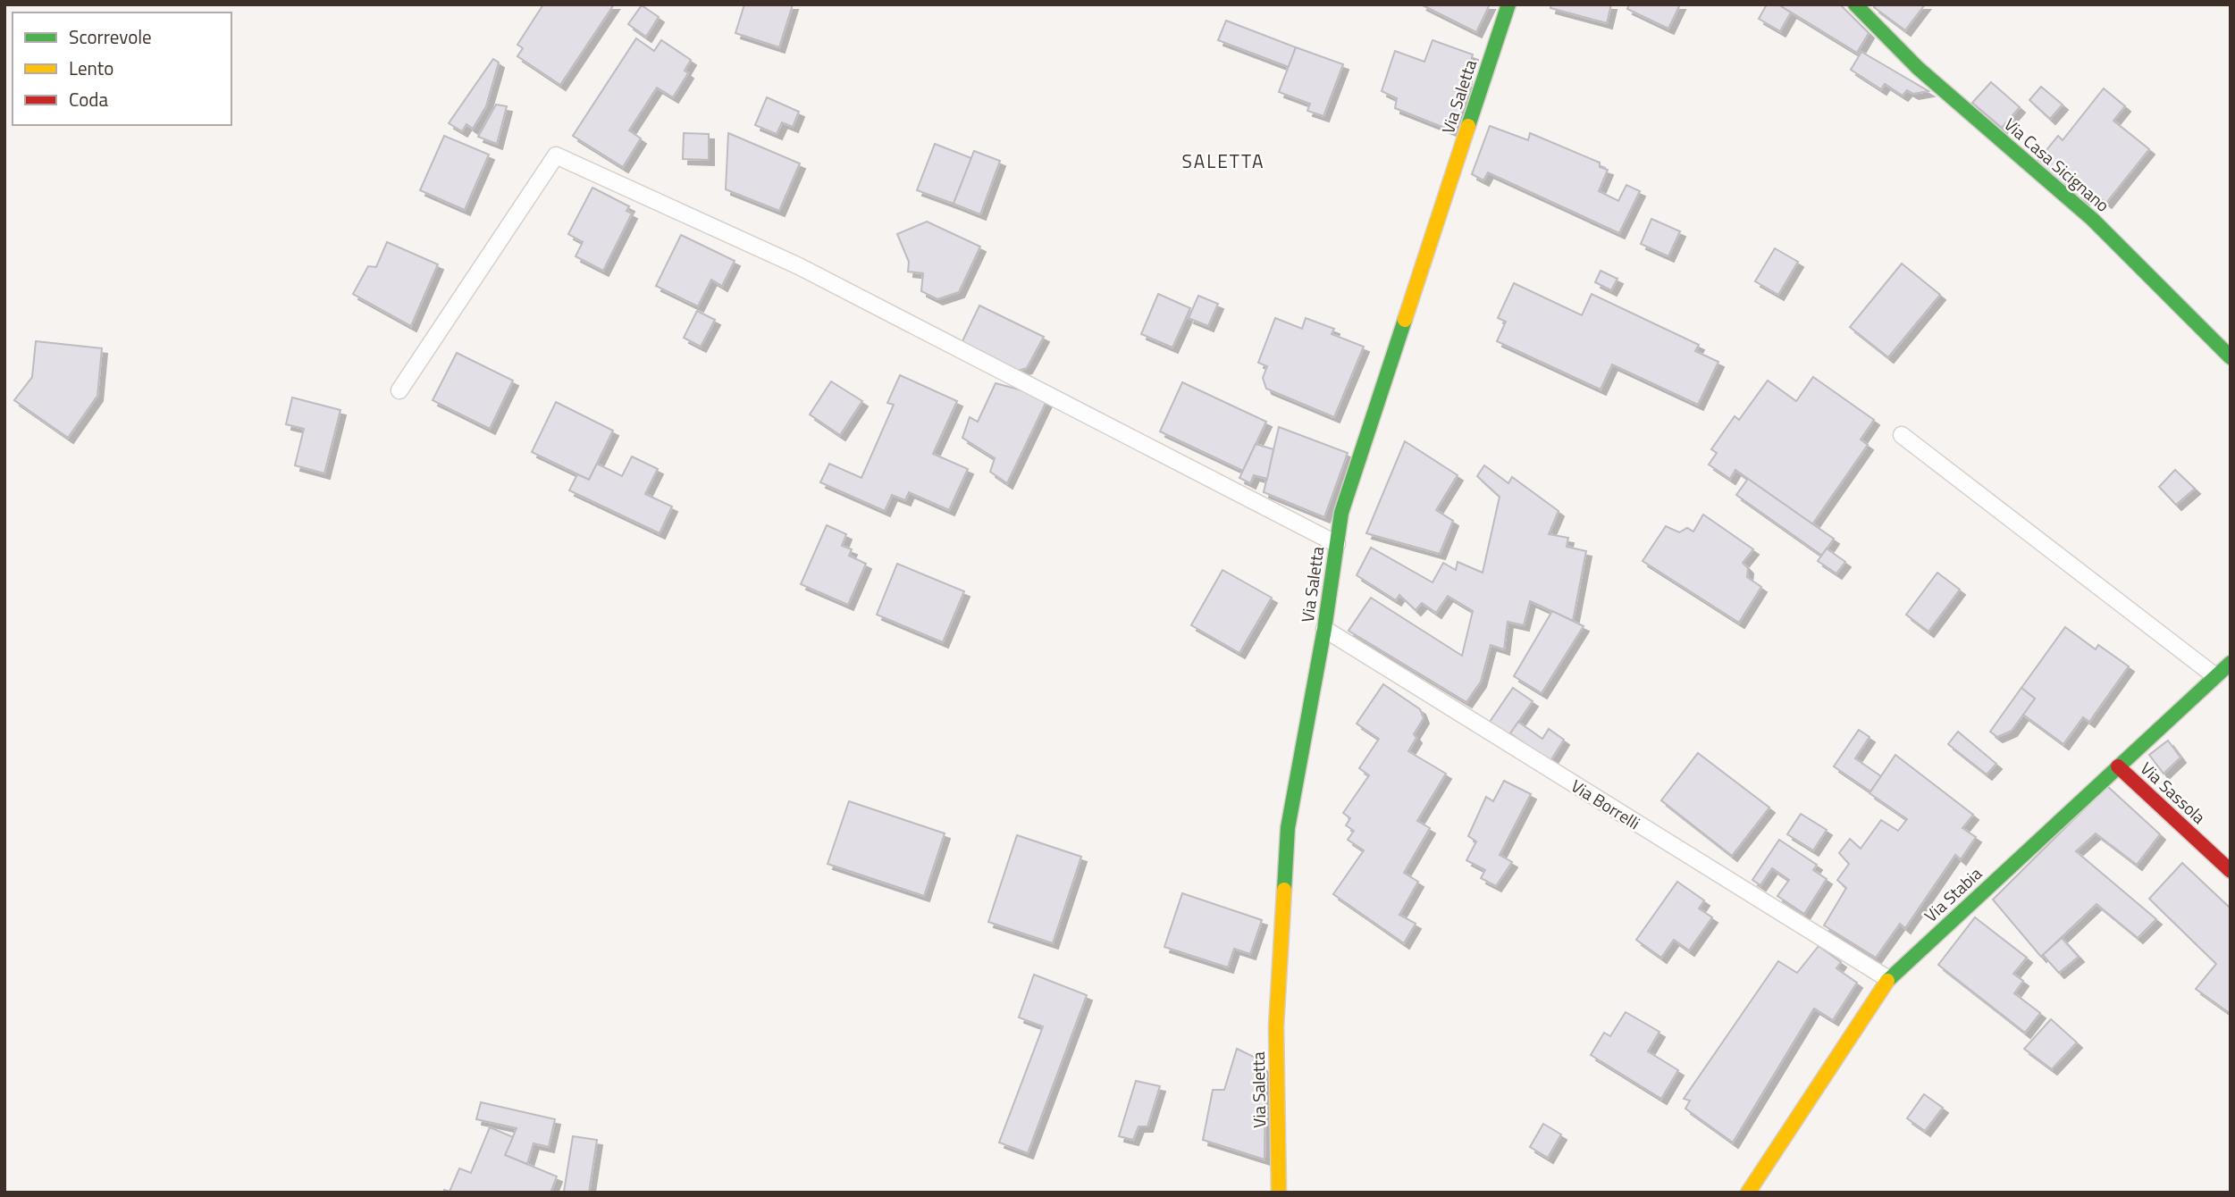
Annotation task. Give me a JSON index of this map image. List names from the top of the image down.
{
  "streets": {
    "street": [
      "Via Saletta",
      "Via Casa Sicignano",
      "Via Sassola",
      "Via Stabia"
    ],
    "lane": ["Via Borrelli"]
  },
  "crossings": [
    ["Via Saletta", "Via Borrelli"],
    ["Via Sassola", "Via Stabia"],
    ["Via Borrelli", "Via Stabia"]
  ],
  "districts": ["SALETTA"],
  "legend": ["Scorrevole", "Lento", "Coda"]
}
